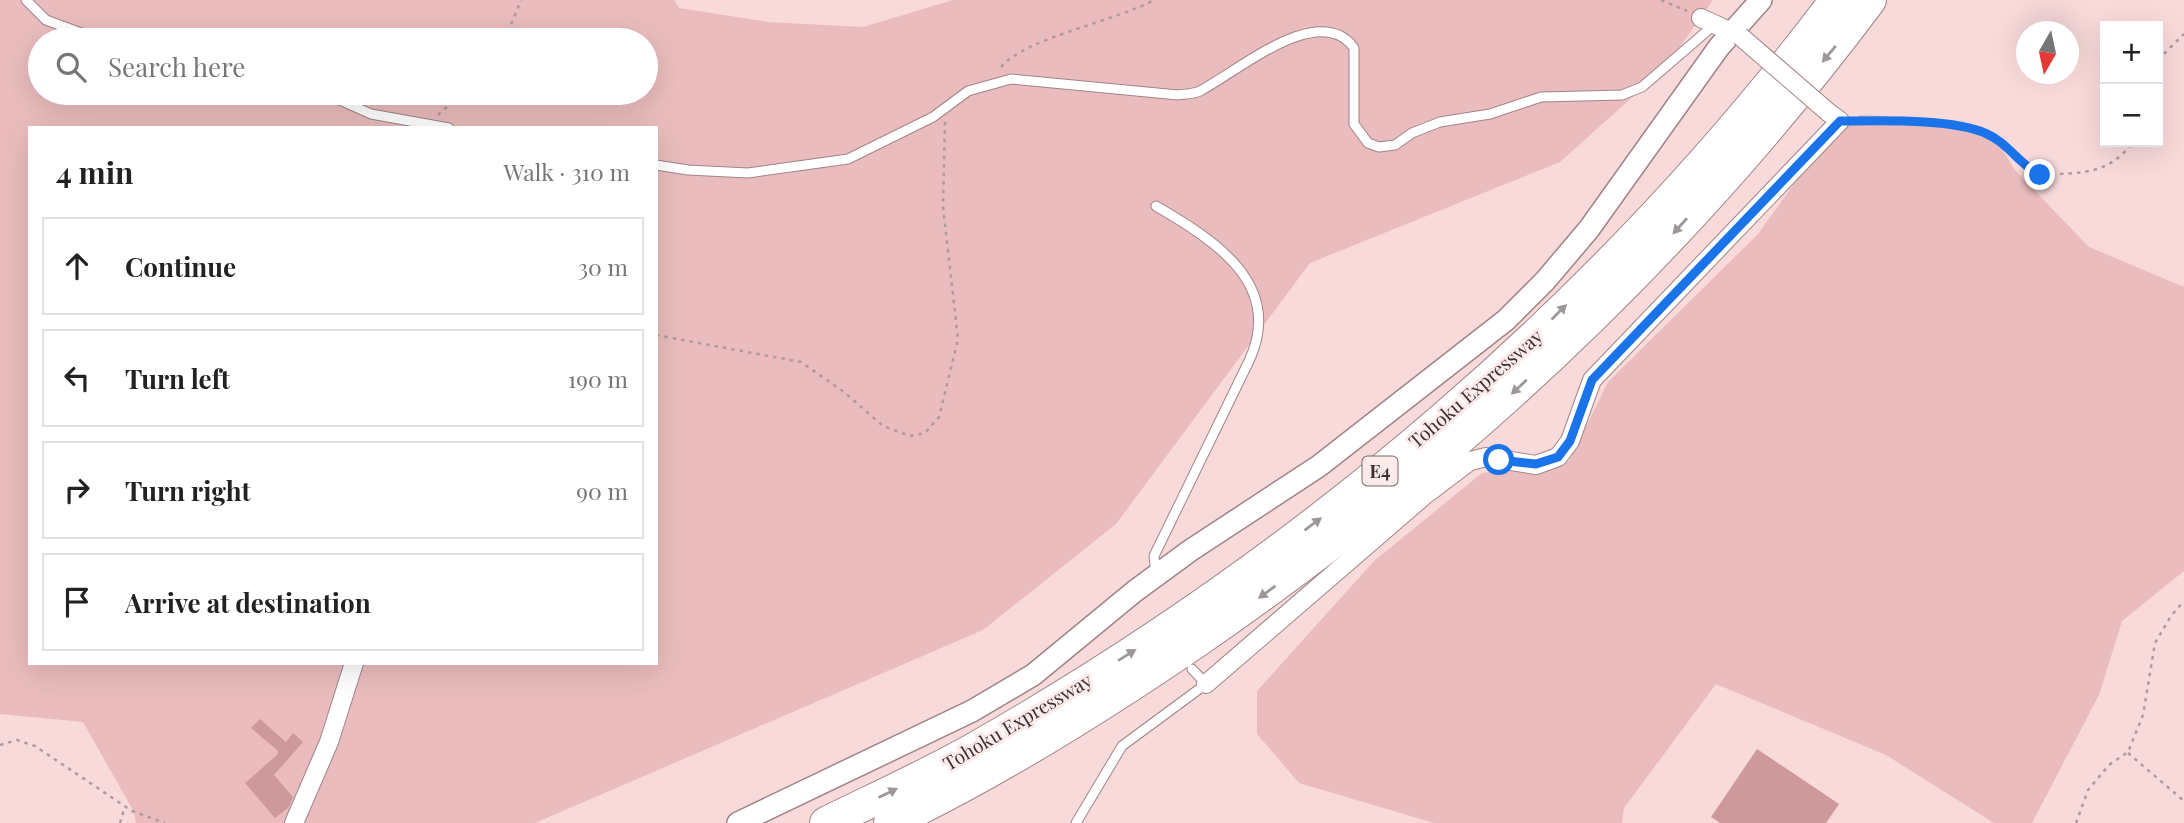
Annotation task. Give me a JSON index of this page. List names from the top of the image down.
{
  "streets": {
    "highway": ["Tohoku Expressway", "E4"]
  },
  "north": "bottom",
  "page": {
    "map_buttons": ["+", "−"],
    "search": "Search here",
    "heading": ["4 min", "Walk · 310 m"],
    "list": [
      ["Continue", "30 m"],
      ["Turn left", "190 m"],
      ["Turn right", "90 m"],
      "Arrive at destination"
    ]
  }
}
